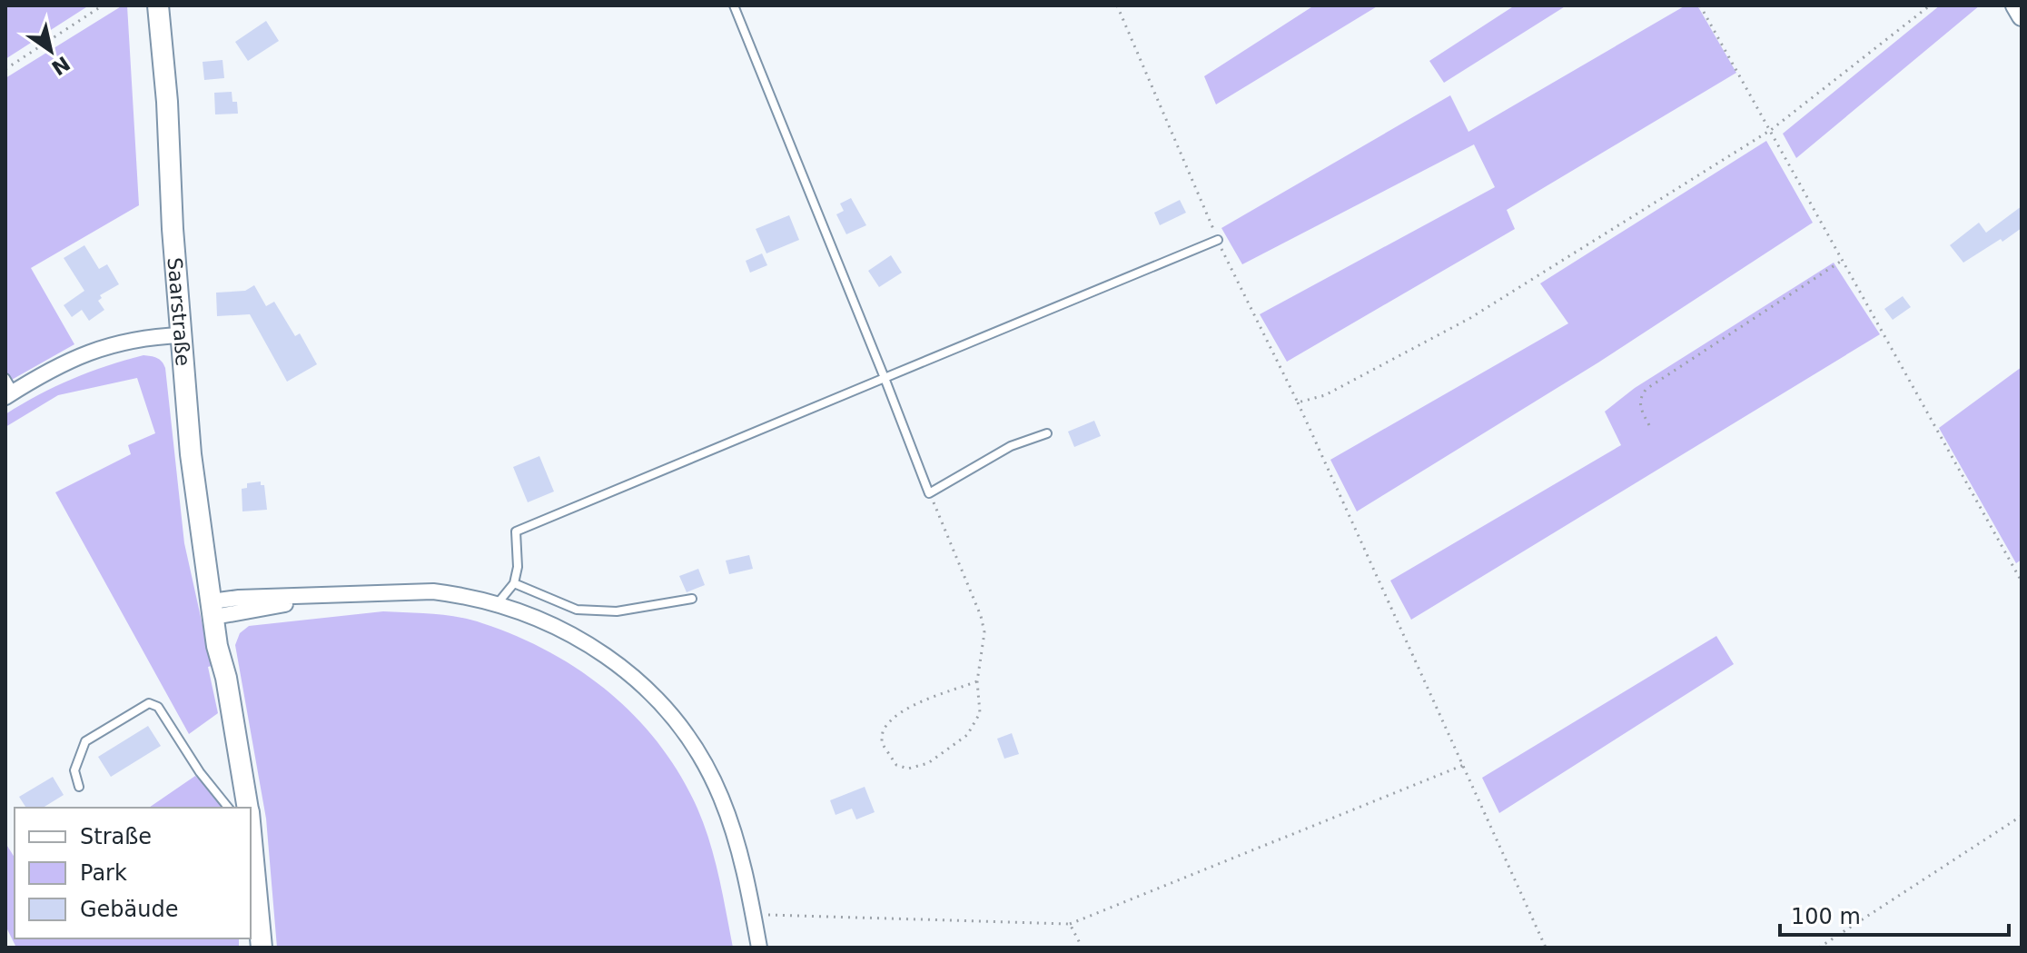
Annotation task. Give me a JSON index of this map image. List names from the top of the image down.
{
  "streets": {
    "main road": ["Saarstraße"]
  },
  "legend": ["Straße", "Park", "Gebäude"],
  "scale_bar": "100 m",
  "north": "bottom right"
}
